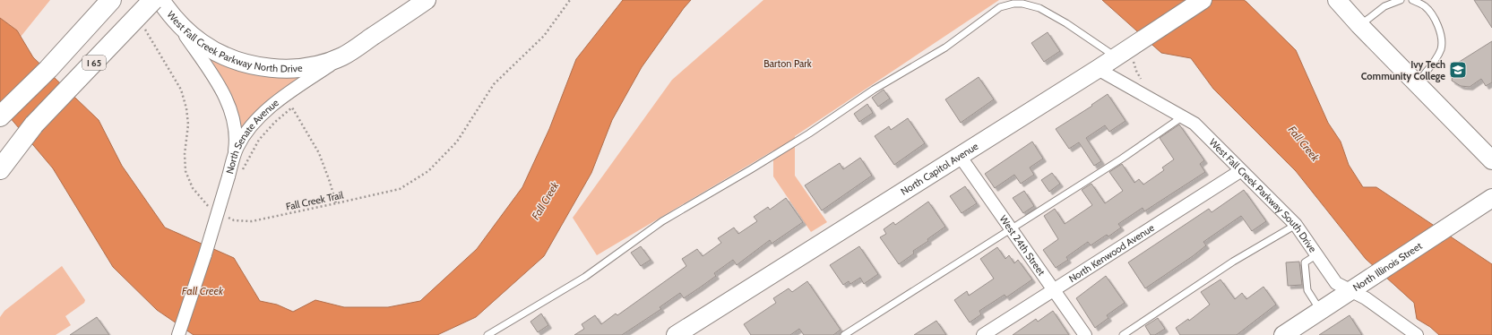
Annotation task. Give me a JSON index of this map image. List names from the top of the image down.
{
  "streets": {
    "highway": ["I 65"],
    "main road": ["West Fall Creek Parkway North Drive", "North Capitol Avenue", "North Illinois Street"],
    "street": [
      "North Senate Avenue",
      "West Fall Creek Parkway South Drive",
      "West 24th Street",
      "North Kenwood Avenue"
    ],
    "path": ["Fall Creek Trail"]
  },
  "crossings": [
    ["West Fall Creek Parkway North Drive", "North Senate Avenue"],
    ["North Capitol Avenue", "West Fall Creek Parkway South Drive"],
    ["North Capitol Avenue", "West 24th Street"],
    ["West Fall Creek Parkway South Drive", "North Kenwood Avenue"],
    ["West Fall Creek Parkway South Drive", "North Illinois Street"],
    ["West 24th Street", "North Kenwood Avenue"]
  ],
  "water": ["Fall Creek"],
  "parks": ["Barton Park"],
  "places": {
    "school or university": ["Ivy Tech Community College"]
  }
}
